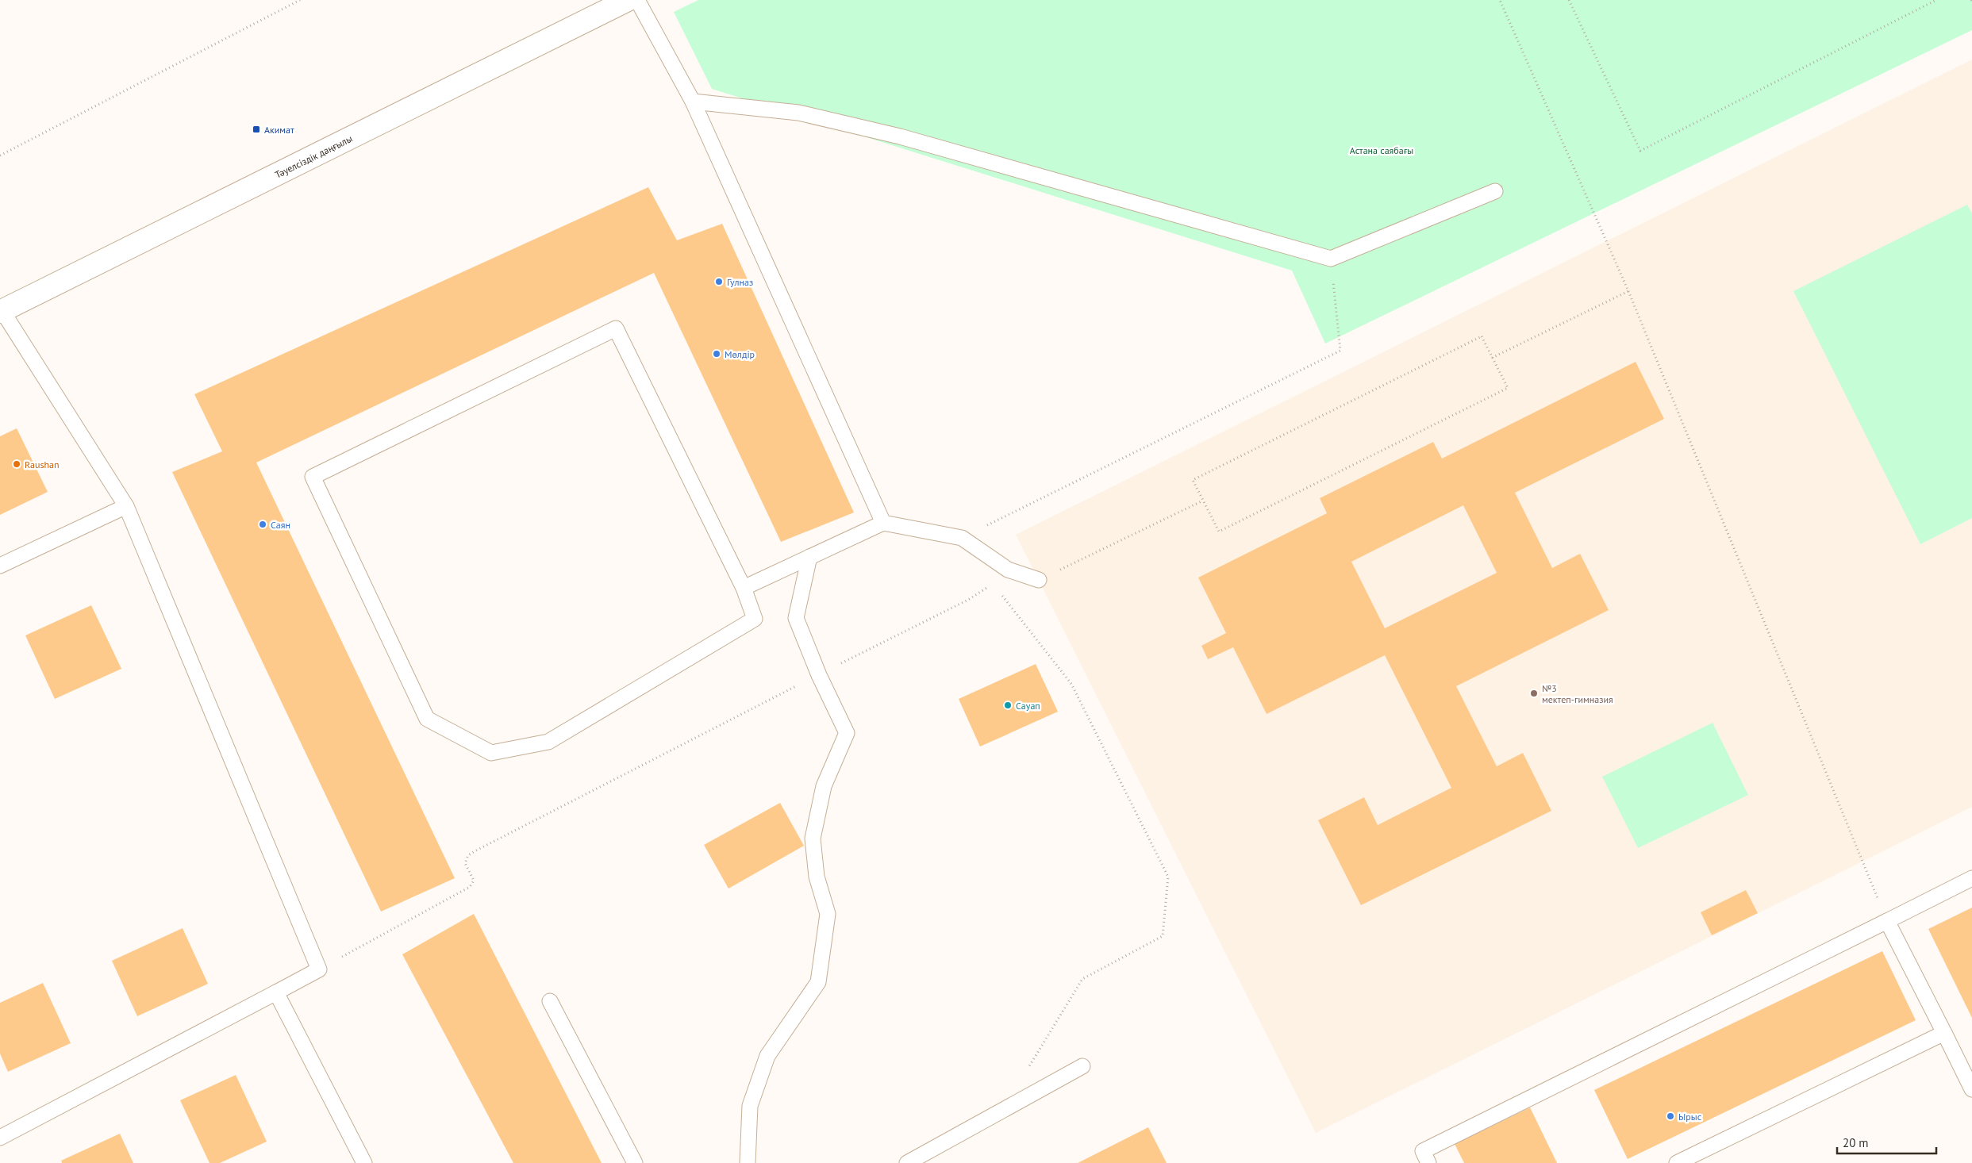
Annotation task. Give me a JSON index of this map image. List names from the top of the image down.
{
  "streets": {
    "street": ["Тәуелсіздік даңғылы"]
  },
  "parks": ["Астана саябағы"],
  "places": {
    "transit": ["Акимат"],
    "other": [
      "Гулназ",
      "Мөлдір",
      "Raushan",
      "Саян",
      "№3 мектеп-гимназия",
      "Сауап",
      "Ырыс"
    ]
  },
  "scale_bar": "20 m"
}
